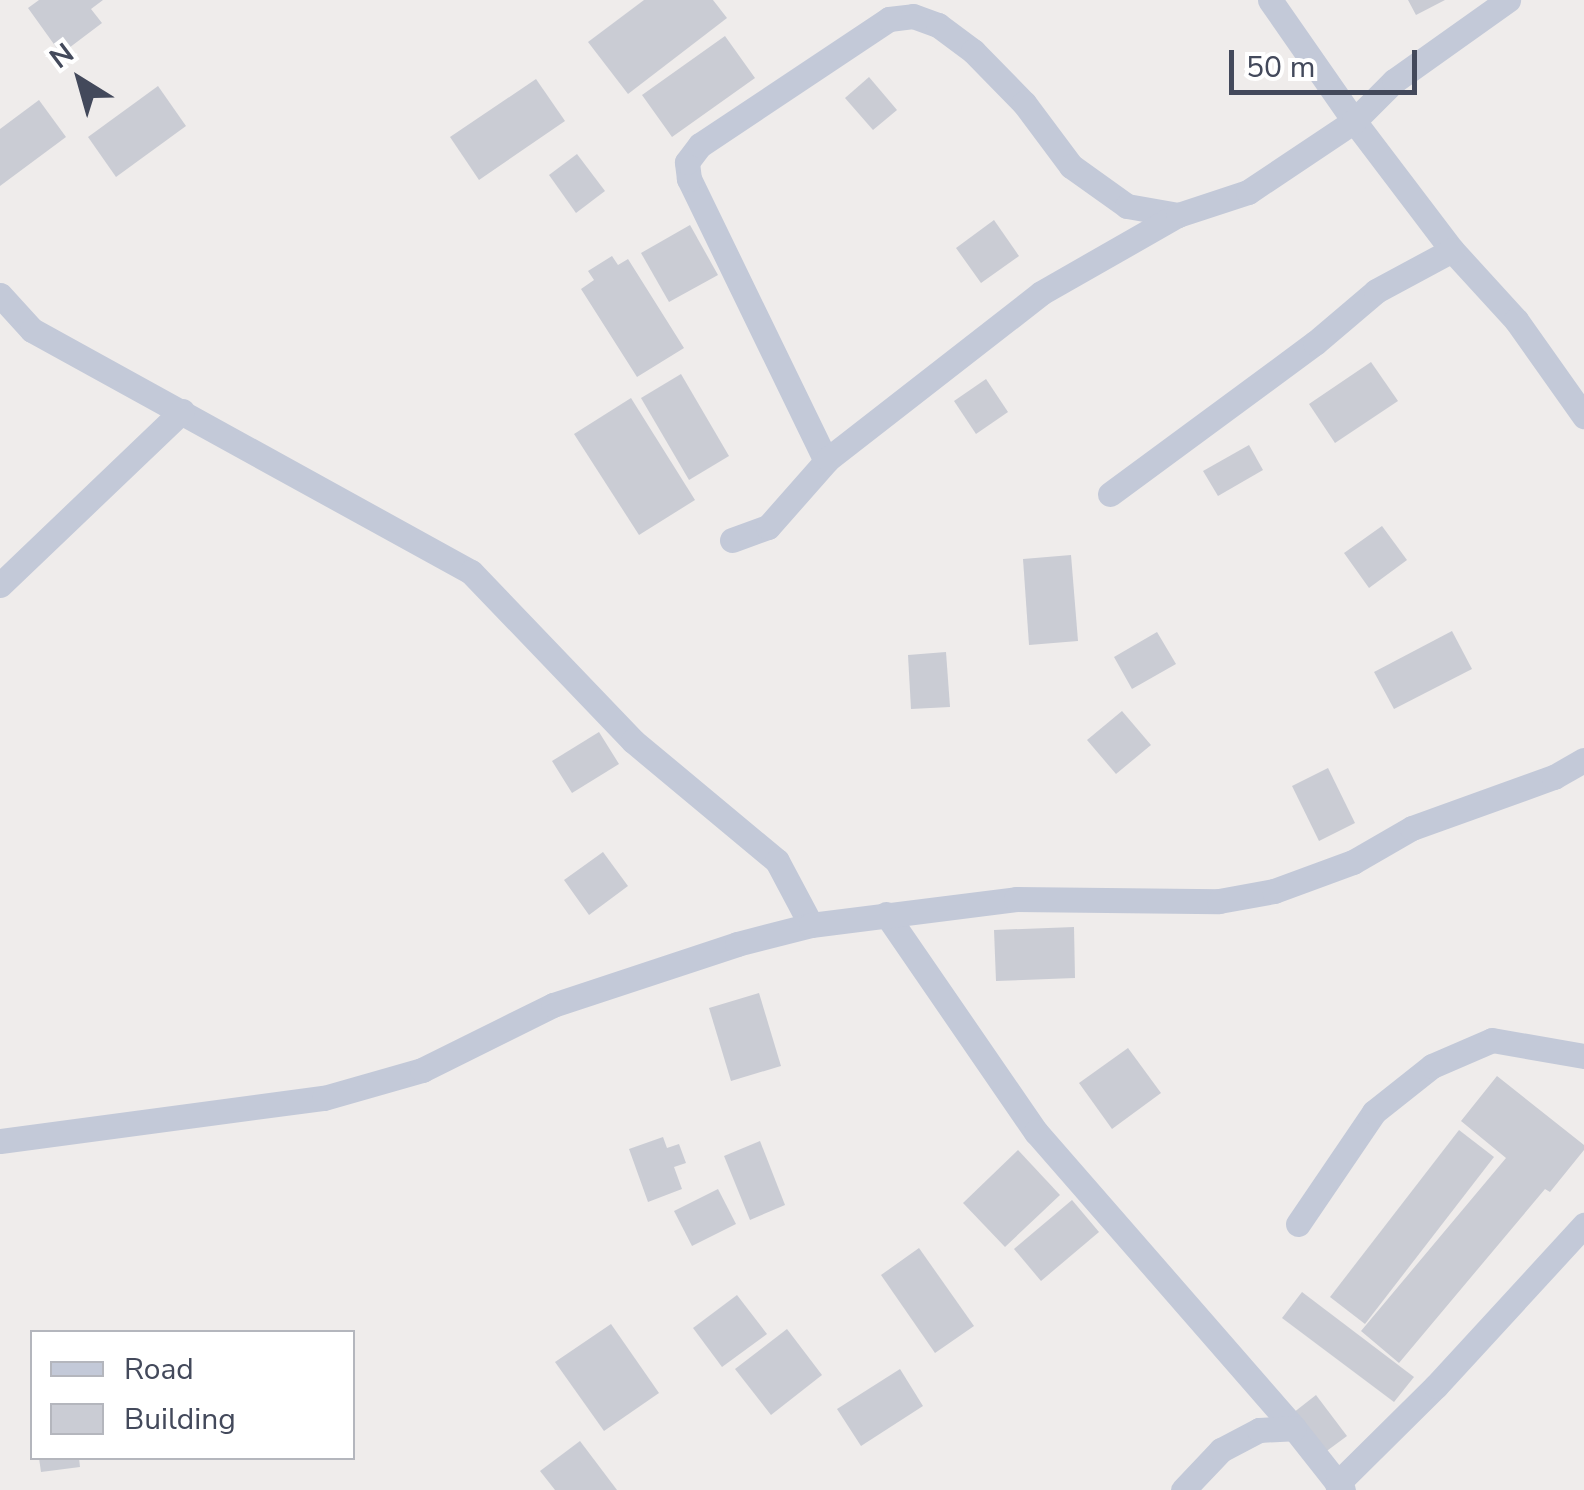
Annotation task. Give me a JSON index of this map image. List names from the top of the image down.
{
  "legend": ["Road", "Building"],
  "scale_bar": "50 m",
  "north": "top left"
}
